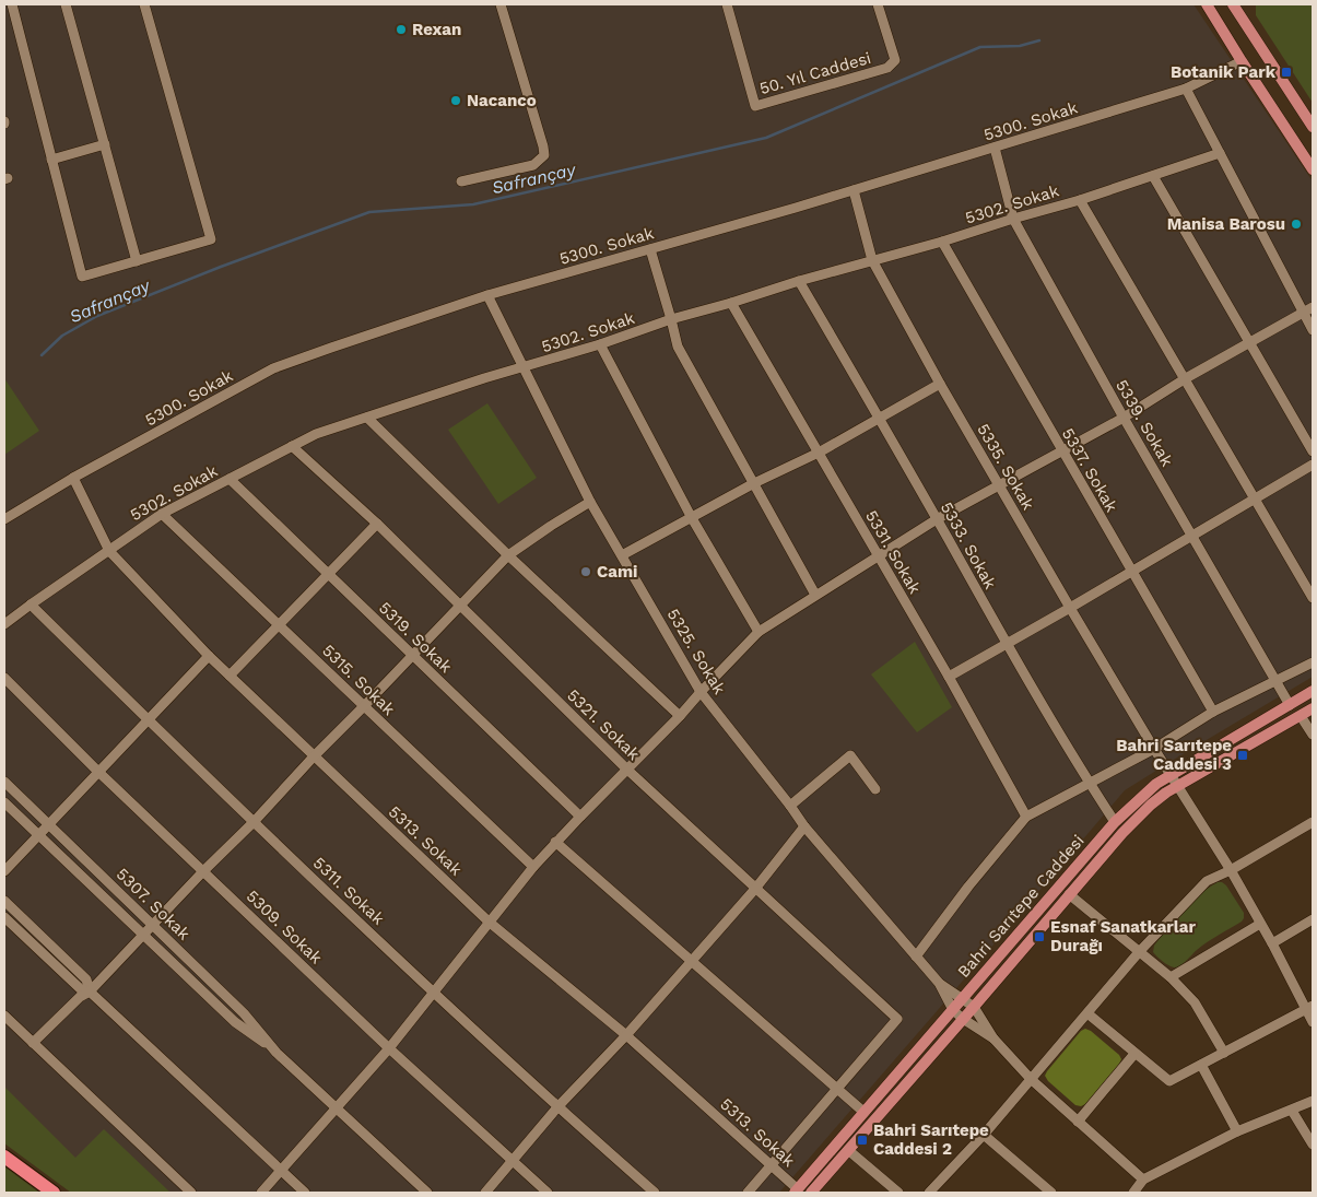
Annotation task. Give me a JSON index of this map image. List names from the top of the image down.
{
  "streets": {
    "main road": ["Bahri Sarıtepe Caddesi"],
    "street": [
      "50. Yıl Caddesi",
      "5300. Sokak",
      "5302. Sokak",
      "5339. Sokak",
      "5335. Sokak",
      "5337. Sokak",
      "5333. Sokak",
      "5331. Sokak",
      "5319. Sokak",
      "5325. Sokak",
      "5315. Sokak",
      "5321. Sokak",
      "5313. Sokak",
      "5311. Sokak",
      "5307. Sokak",
      "5309. Sokak"
    ]
  },
  "crossings": [
    ["5300. Sokak", "5339. Sokak"],
    ["5300. Sokak", "5335. Sokak"],
    ["5300. Sokak", "5325. Sokak"],
    ["5300. Sokak", "5313. Sokak"],
    ["5302. Sokak", "5339. Sokak"],
    ["5302. Sokak", "5335. Sokak"],
    ["5302. Sokak", "5337. Sokak"],
    ["5302. Sokak", "5333. Sokak"],
    ["5302. Sokak", "5331. Sokak"],
    ["5302. Sokak", "5319. Sokak"],
    ["5302. Sokak", "5325. Sokak"],
    ["5302. Sokak", "5315. Sokak"],
    ["5302. Sokak", "5321. Sokak"],
    ["5302. Sokak", "5313. Sokak"],
    ["5302. Sokak", "5311. Sokak"],
    ["5339. Sokak", "Bahri Sarıtepe Caddesi"],
    ["5335. Sokak", "Bahri Sarıtepe Caddesi"],
    ["5333. Sokak", "Bahri Sarıtepe Caddesi"],
    ["5313. Sokak", "Bahri Sarıtepe Caddesi"]
  ],
  "water": ["Safrançay"],
  "places": {
    "other": [
      "Rexan",
      "Nacanco",
      "Manisa Barosu",
      "Cami"
    ],
    "transit": [
      "Botanik Park",
      "Bahri Sarıtepe Caddesi 3",
      "Esnaf Sanatkarlar Durağı",
      "Bahri Sarıtepe Caddesi 2"
    ]
  }
}
